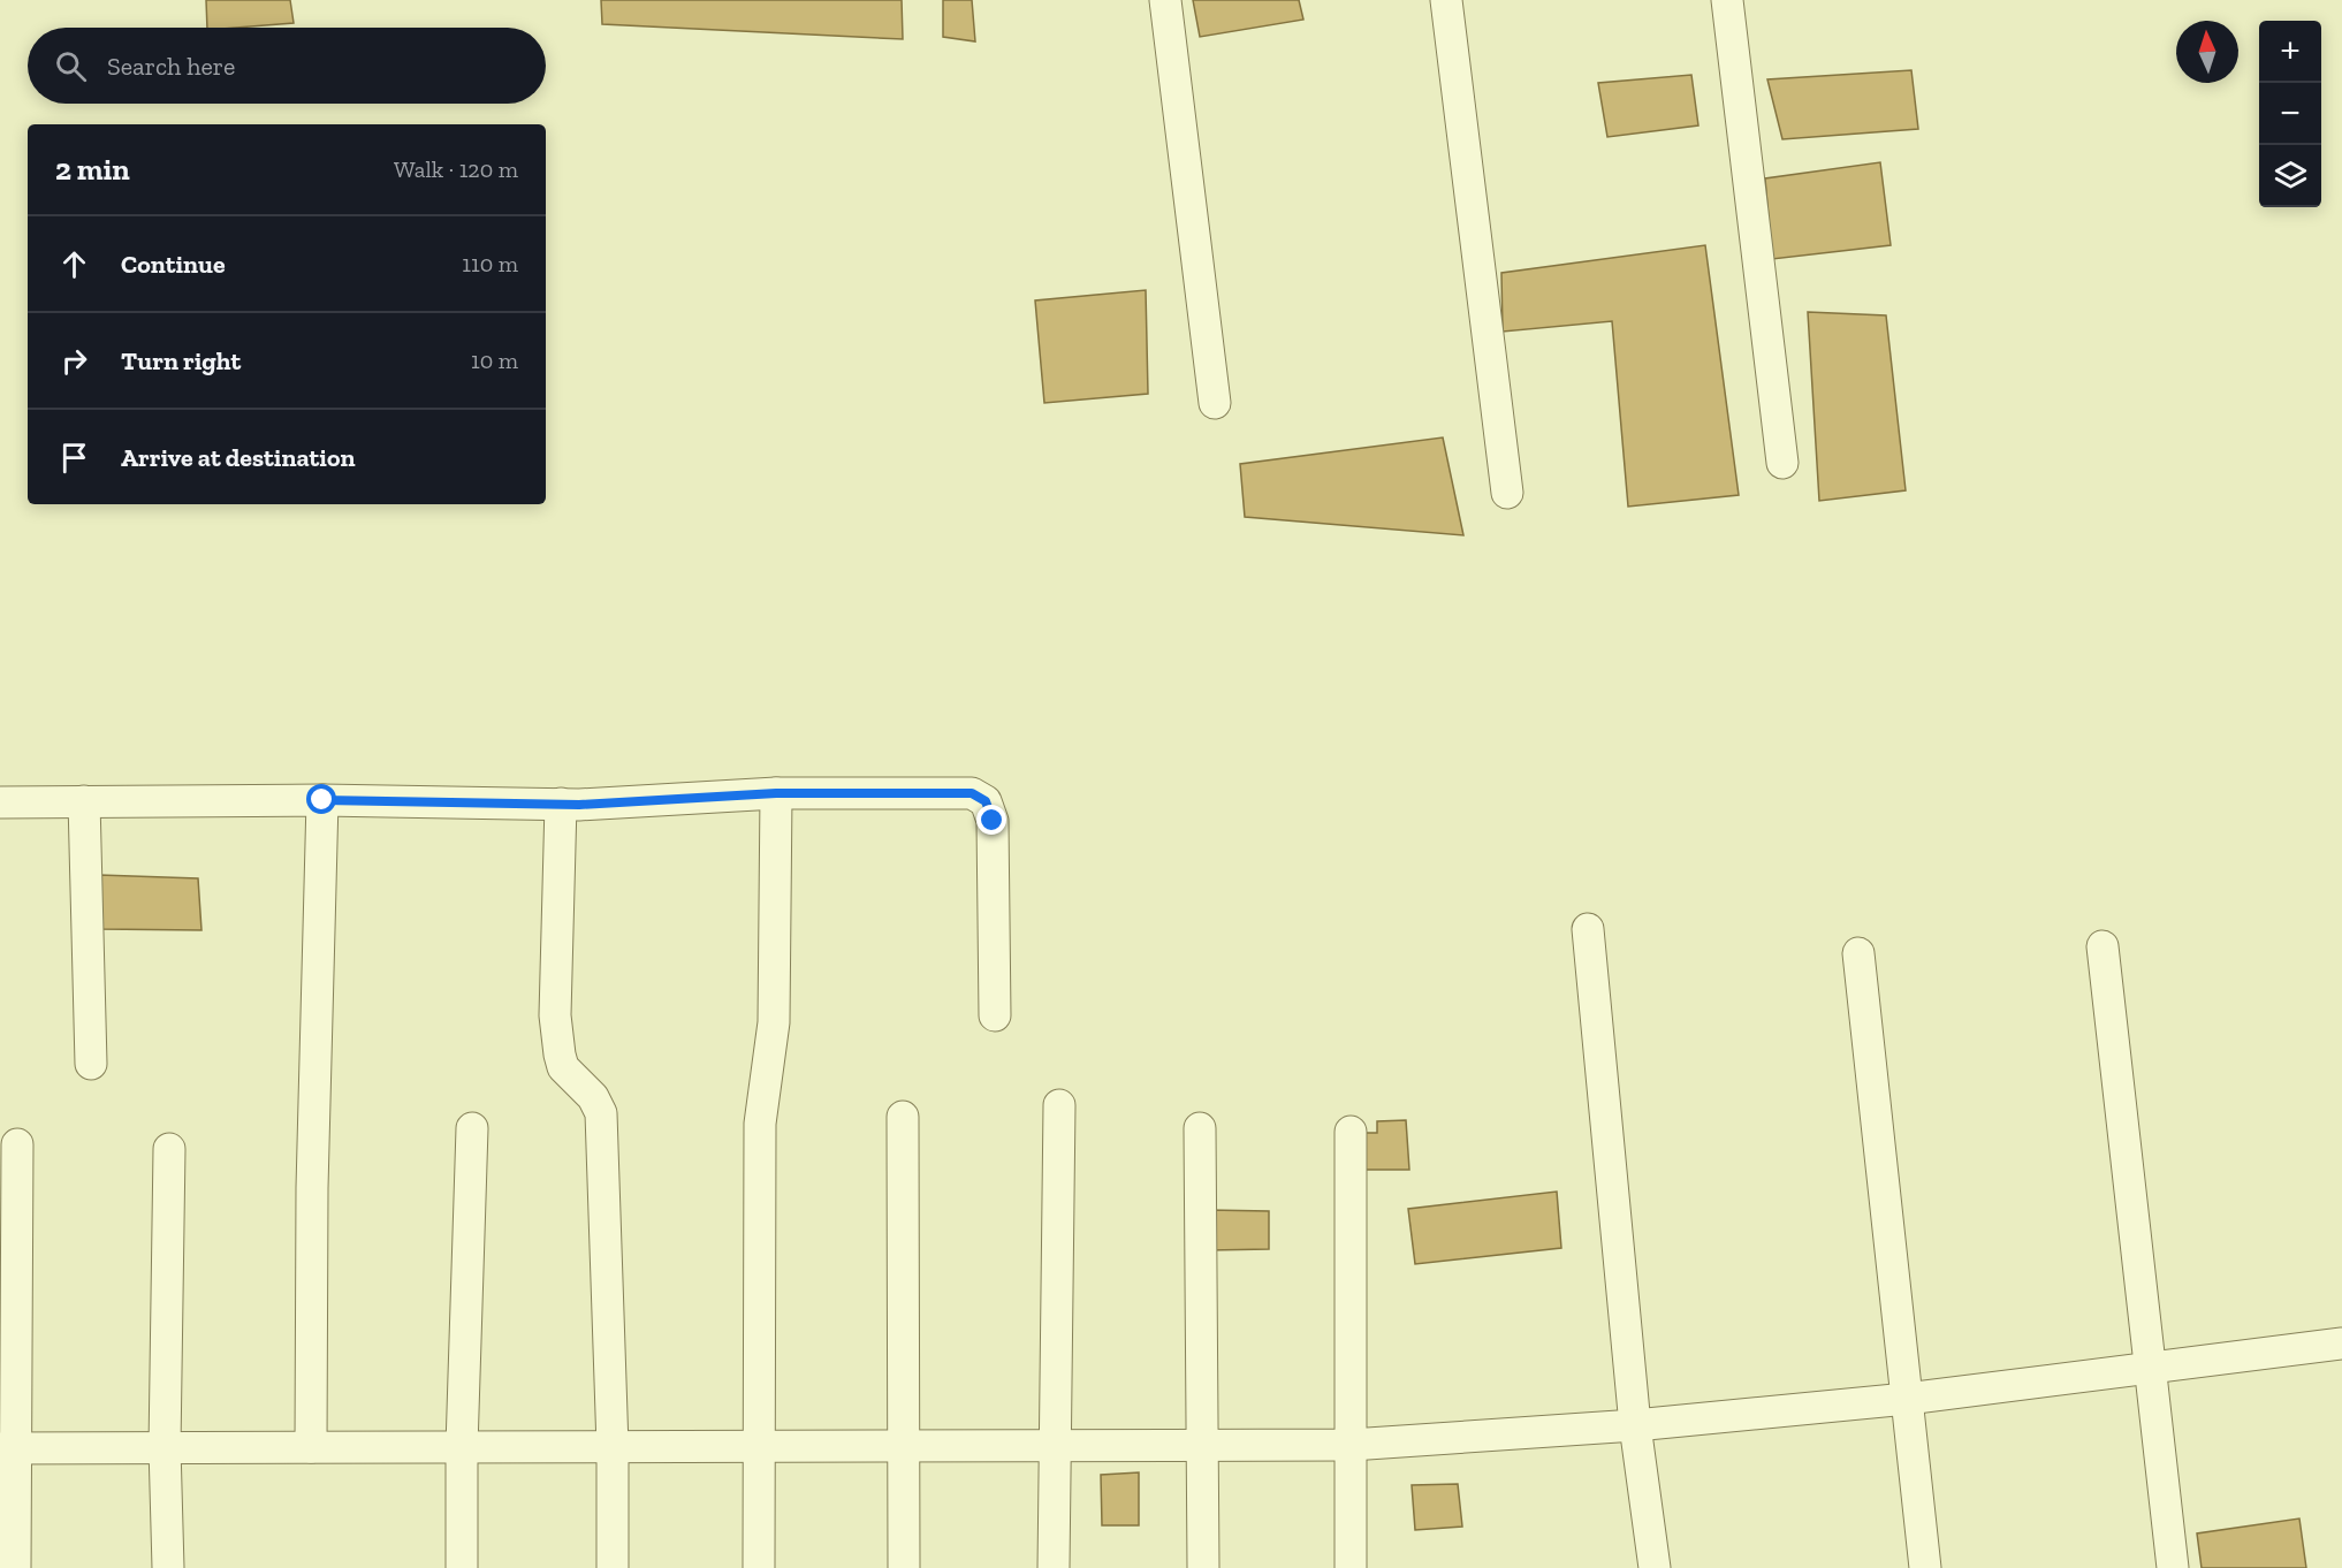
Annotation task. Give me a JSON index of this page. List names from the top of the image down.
{
  "north": "top",
  "page": {
    "map_buttons": ["+", "−"],
    "search": "Search here",
    "heading": ["2 min", "Walk · 120 m"],
    "list": [
      ["Continue", "110 m"],
      ["Turn right", "10 m"],
      "Arrive at destination"
    ]
  }
}
